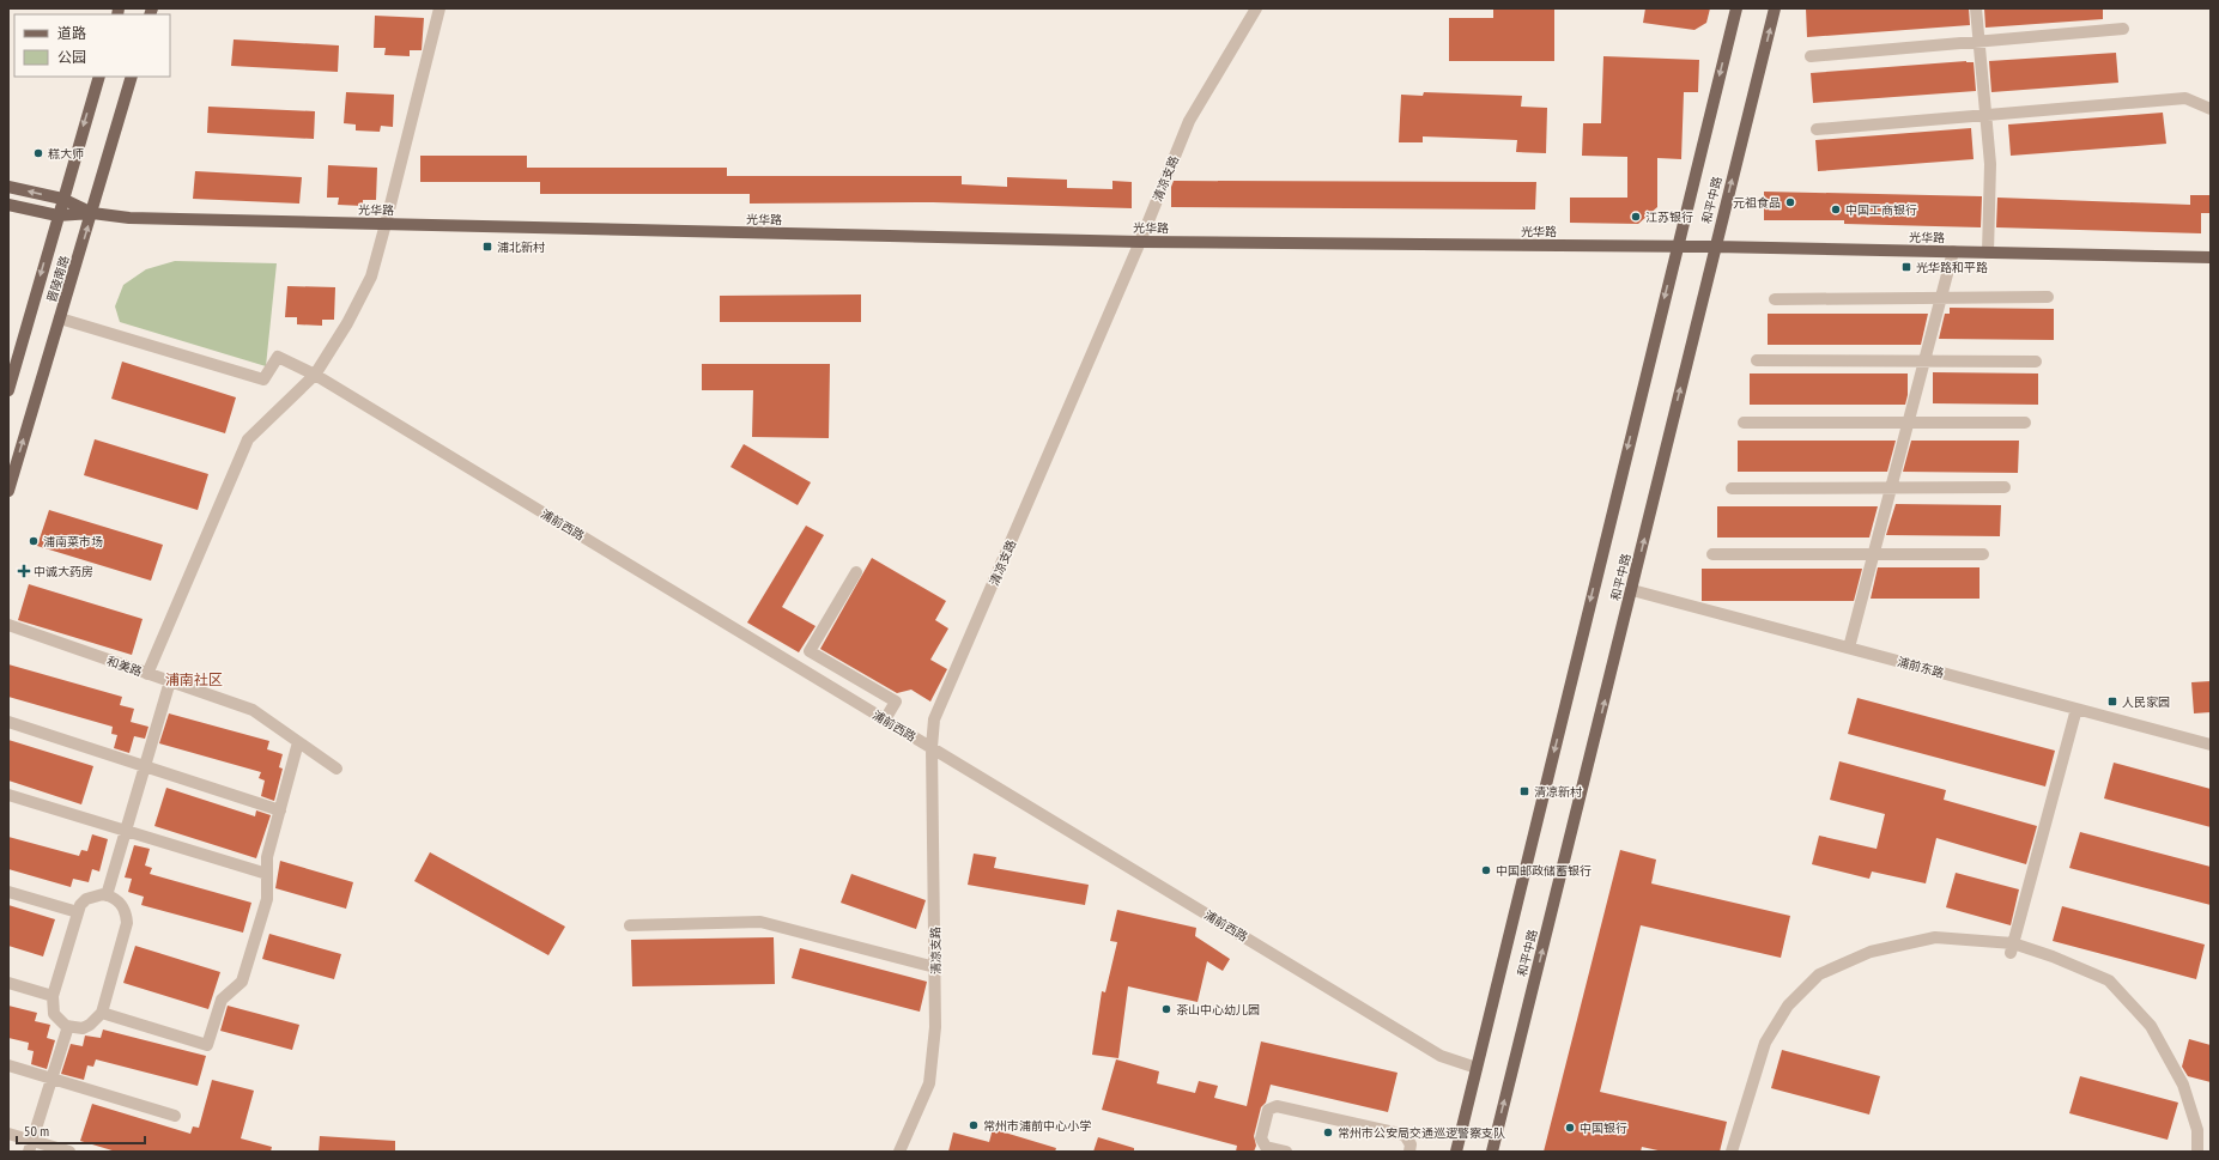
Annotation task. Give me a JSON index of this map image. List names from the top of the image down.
{
  "streets": {
    "main road": ["和平中路", "光华路", "晋陵南路"],
    "street": [
      "清凉支路",
      "浦前西路",
      "和美路",
      "浦前东路"
    ]
  },
  "crossings": [
    ["清凉支路", "光华路"],
    ["清凉支路", "浦前西路"],
    ["和平中路", "光华路"],
    ["和平中路", "浦前西路"],
    ["和平中路", "浦前东路"],
    ["光华路", "晋陵南路"],
    ["晋陵南路", "浦前西路"]
  ],
  "districts": ["浦南社区"],
  "places": {
    "other": [
      "糕大师",
      "元祖食品",
      "中国工商银行",
      "江苏银行",
      "浦南菜市场",
      "中国邮政储蓄银行",
      "茶山中心幼儿园",
      "常州市浦前中心小学",
      "中国银行",
      "常州市公安局交通巡逻警察支队"
    ],
    "transit": [
      "浦北新村",
      "光华路和平路",
      "人民家园",
      "清凉新村"
    ],
    "health": ["中诚大药房"]
  },
  "legend": ["道路", "公园"],
  "scale_bar": "50 m"
}
